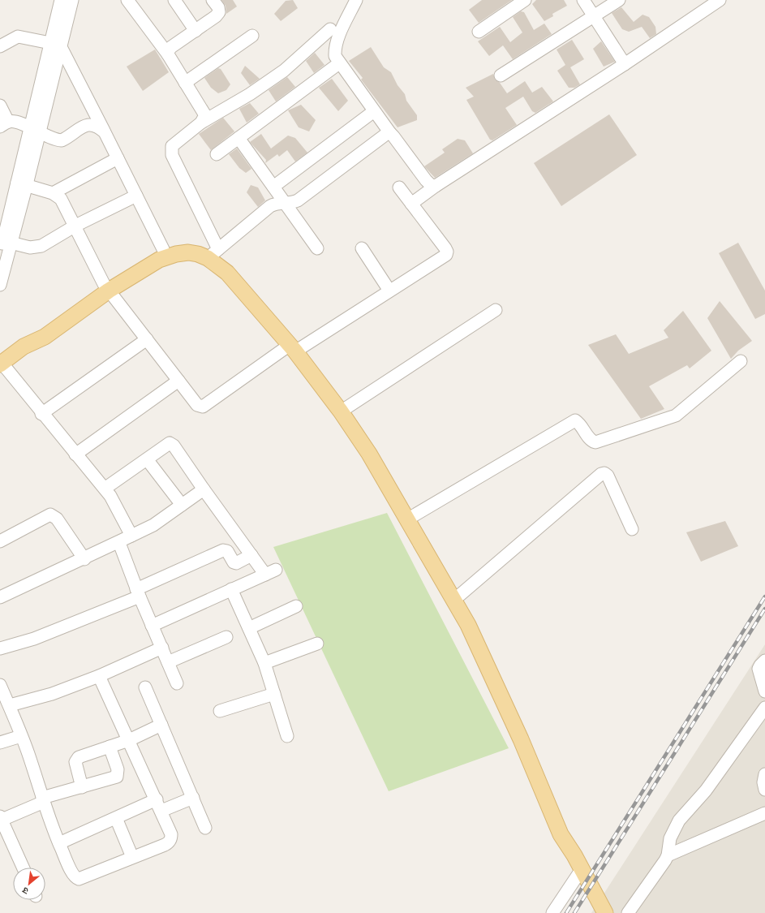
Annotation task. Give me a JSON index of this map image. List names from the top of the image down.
{
  "north": "bottom left"
}
